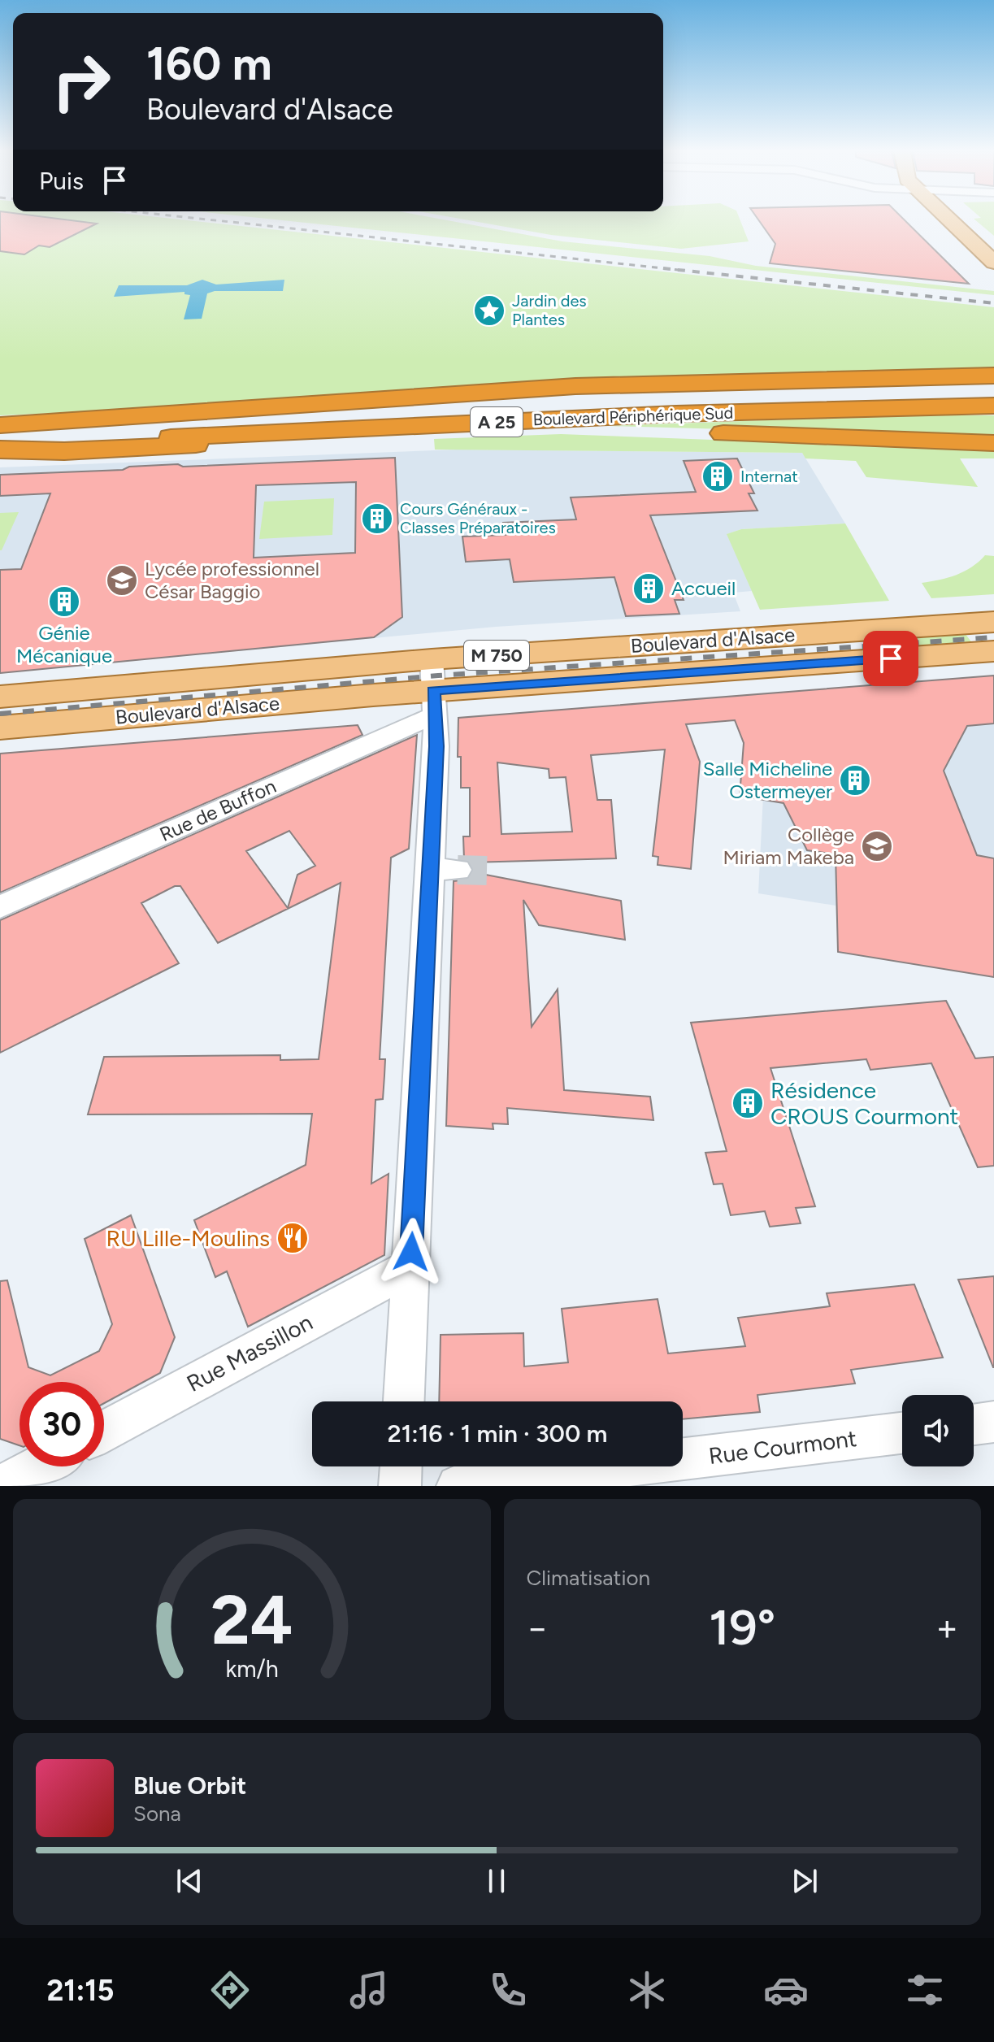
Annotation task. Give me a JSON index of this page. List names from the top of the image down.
{
  "streets": {
    "highway": ["Boulevard Périphérique Sud", "A 25"],
    "main road": ["Boulevard d'Alsace", "M 750"],
    "street": ["Rue de Buffon", "Rue Massillon", "Rue Courmont"]
  },
  "crossings": [
    ["Boulevard d'Alsace", "Rue de Buffon"]
  ],
  "places": {
    "place": ["Jardin des Plantes"],
    "building": [
      "Internat",
      "Cours Généraux - Classes Préparatoires",
      "Accueil",
      "Génie Mécanique",
      "Salle Micheline Ostermeyer",
      "Résidence CROUS Courmont"
    ],
    "school or university": ["Lycée professionnel César Baggio", "Collège Miriam Makeba"],
    "restaurant": ["RU Lille-Moulins"]
  },
  "page": {
    "turn": ["160 m", "Boulevard d'Alsace"],
    "then": "Puis",
    "limit": "30",
    "trip": "21:16 · 1 min · 300 m",
    "tile": "Climatisation",
    "heat": ["−", "19°", "+"],
    "song": ["Blue Orbit", "Sona"],
    "tabs": "21:15",
    "gauge": ["24", "km/h"]
  }
}
